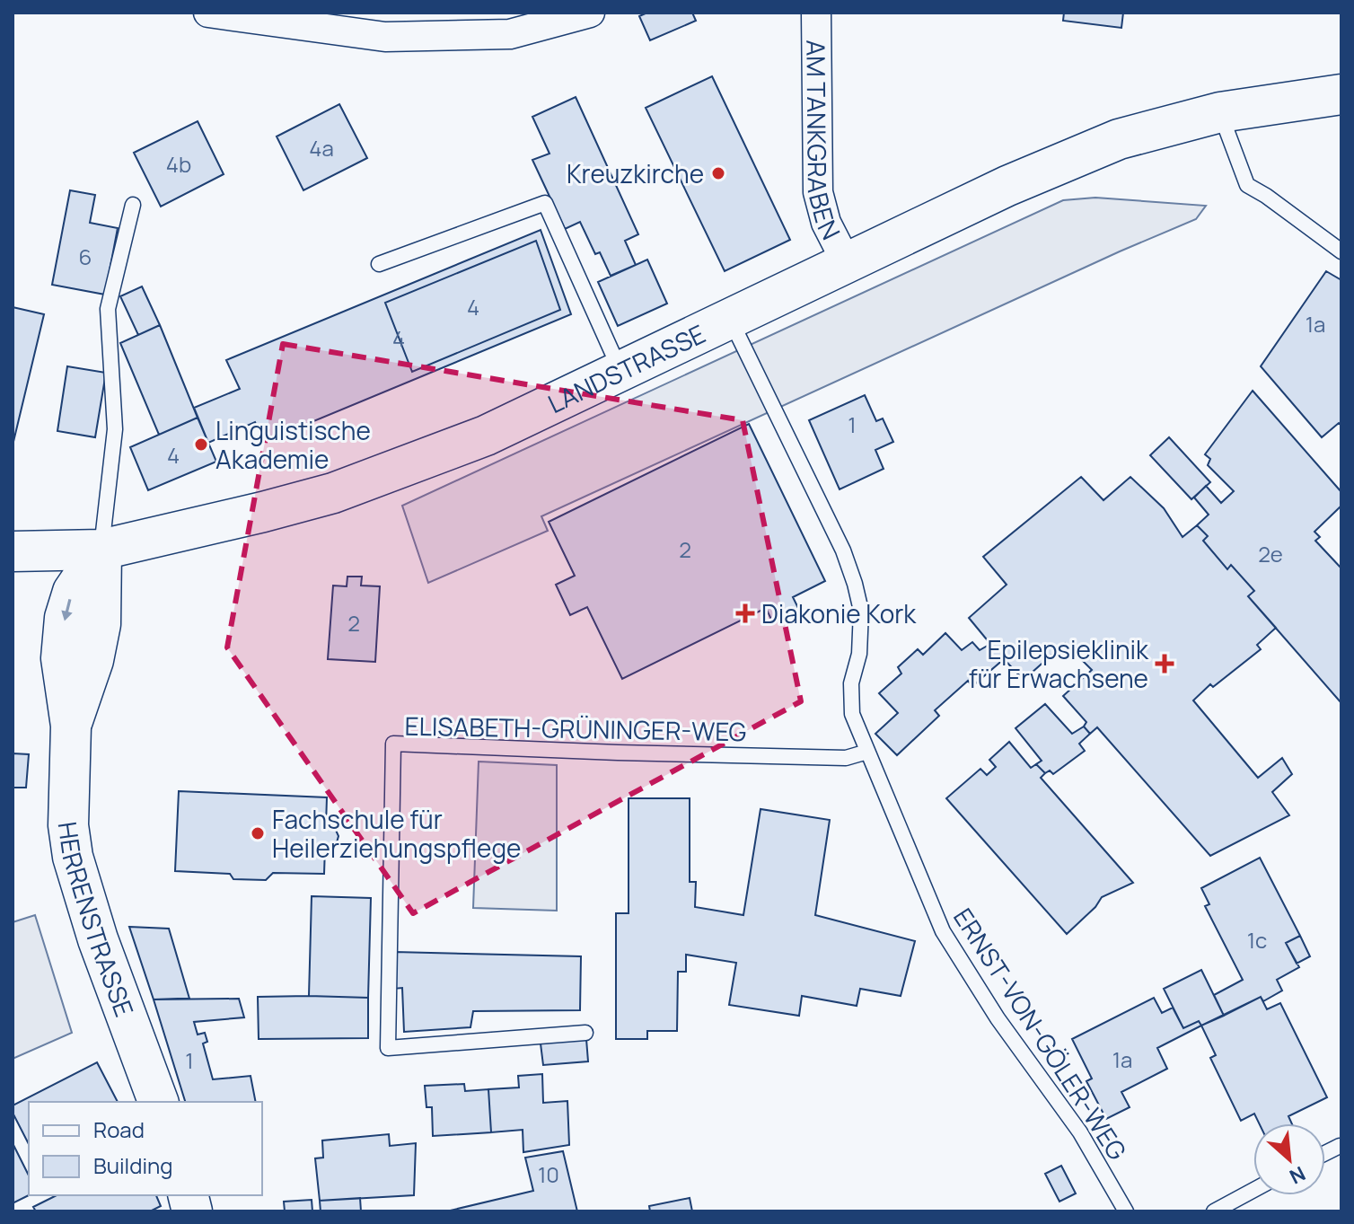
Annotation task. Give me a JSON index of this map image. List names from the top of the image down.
{
  "streets": {
    "main road": ["LANDSTRASSE", "HERRENSTRASSE"],
    "street": ["AM TANKGRABEN"],
    "lane": ["ELISABETH-GRÜNINGER-WEG", "ERNST-VON-GÖLER-WEG"]
  },
  "crossings": [
    ["AM TANKGRABEN", "LANDSTRASSE"],
    ["LANDSTRASSE", "HERRENSTRASSE"],
    ["LANDSTRASSE", "ERNST-VON-GÖLER-WEG"],
    ["ELISABETH-GRÜNINGER-WEG", "ERNST-VON-GÖLER-WEG"]
  ],
  "places": {
    "other": ["Kreuzkirche", "Linguistische Akademie", "Fachschule für Heilerziehungspflege"],
    "health": ["Diakonie Kork", "Epilepsieklinik für Erwachsene"]
  },
  "house_numbers": [
    "4a",
    "4b",
    "6",
    "4",
    "1a",
    "4",
    "1",
    "4",
    "2",
    "2e",
    "2",
    "1c",
    "1a",
    "1",
    "10"
  ],
  "legend": ["Road", "Building"],
  "north": "bottom right"
}
